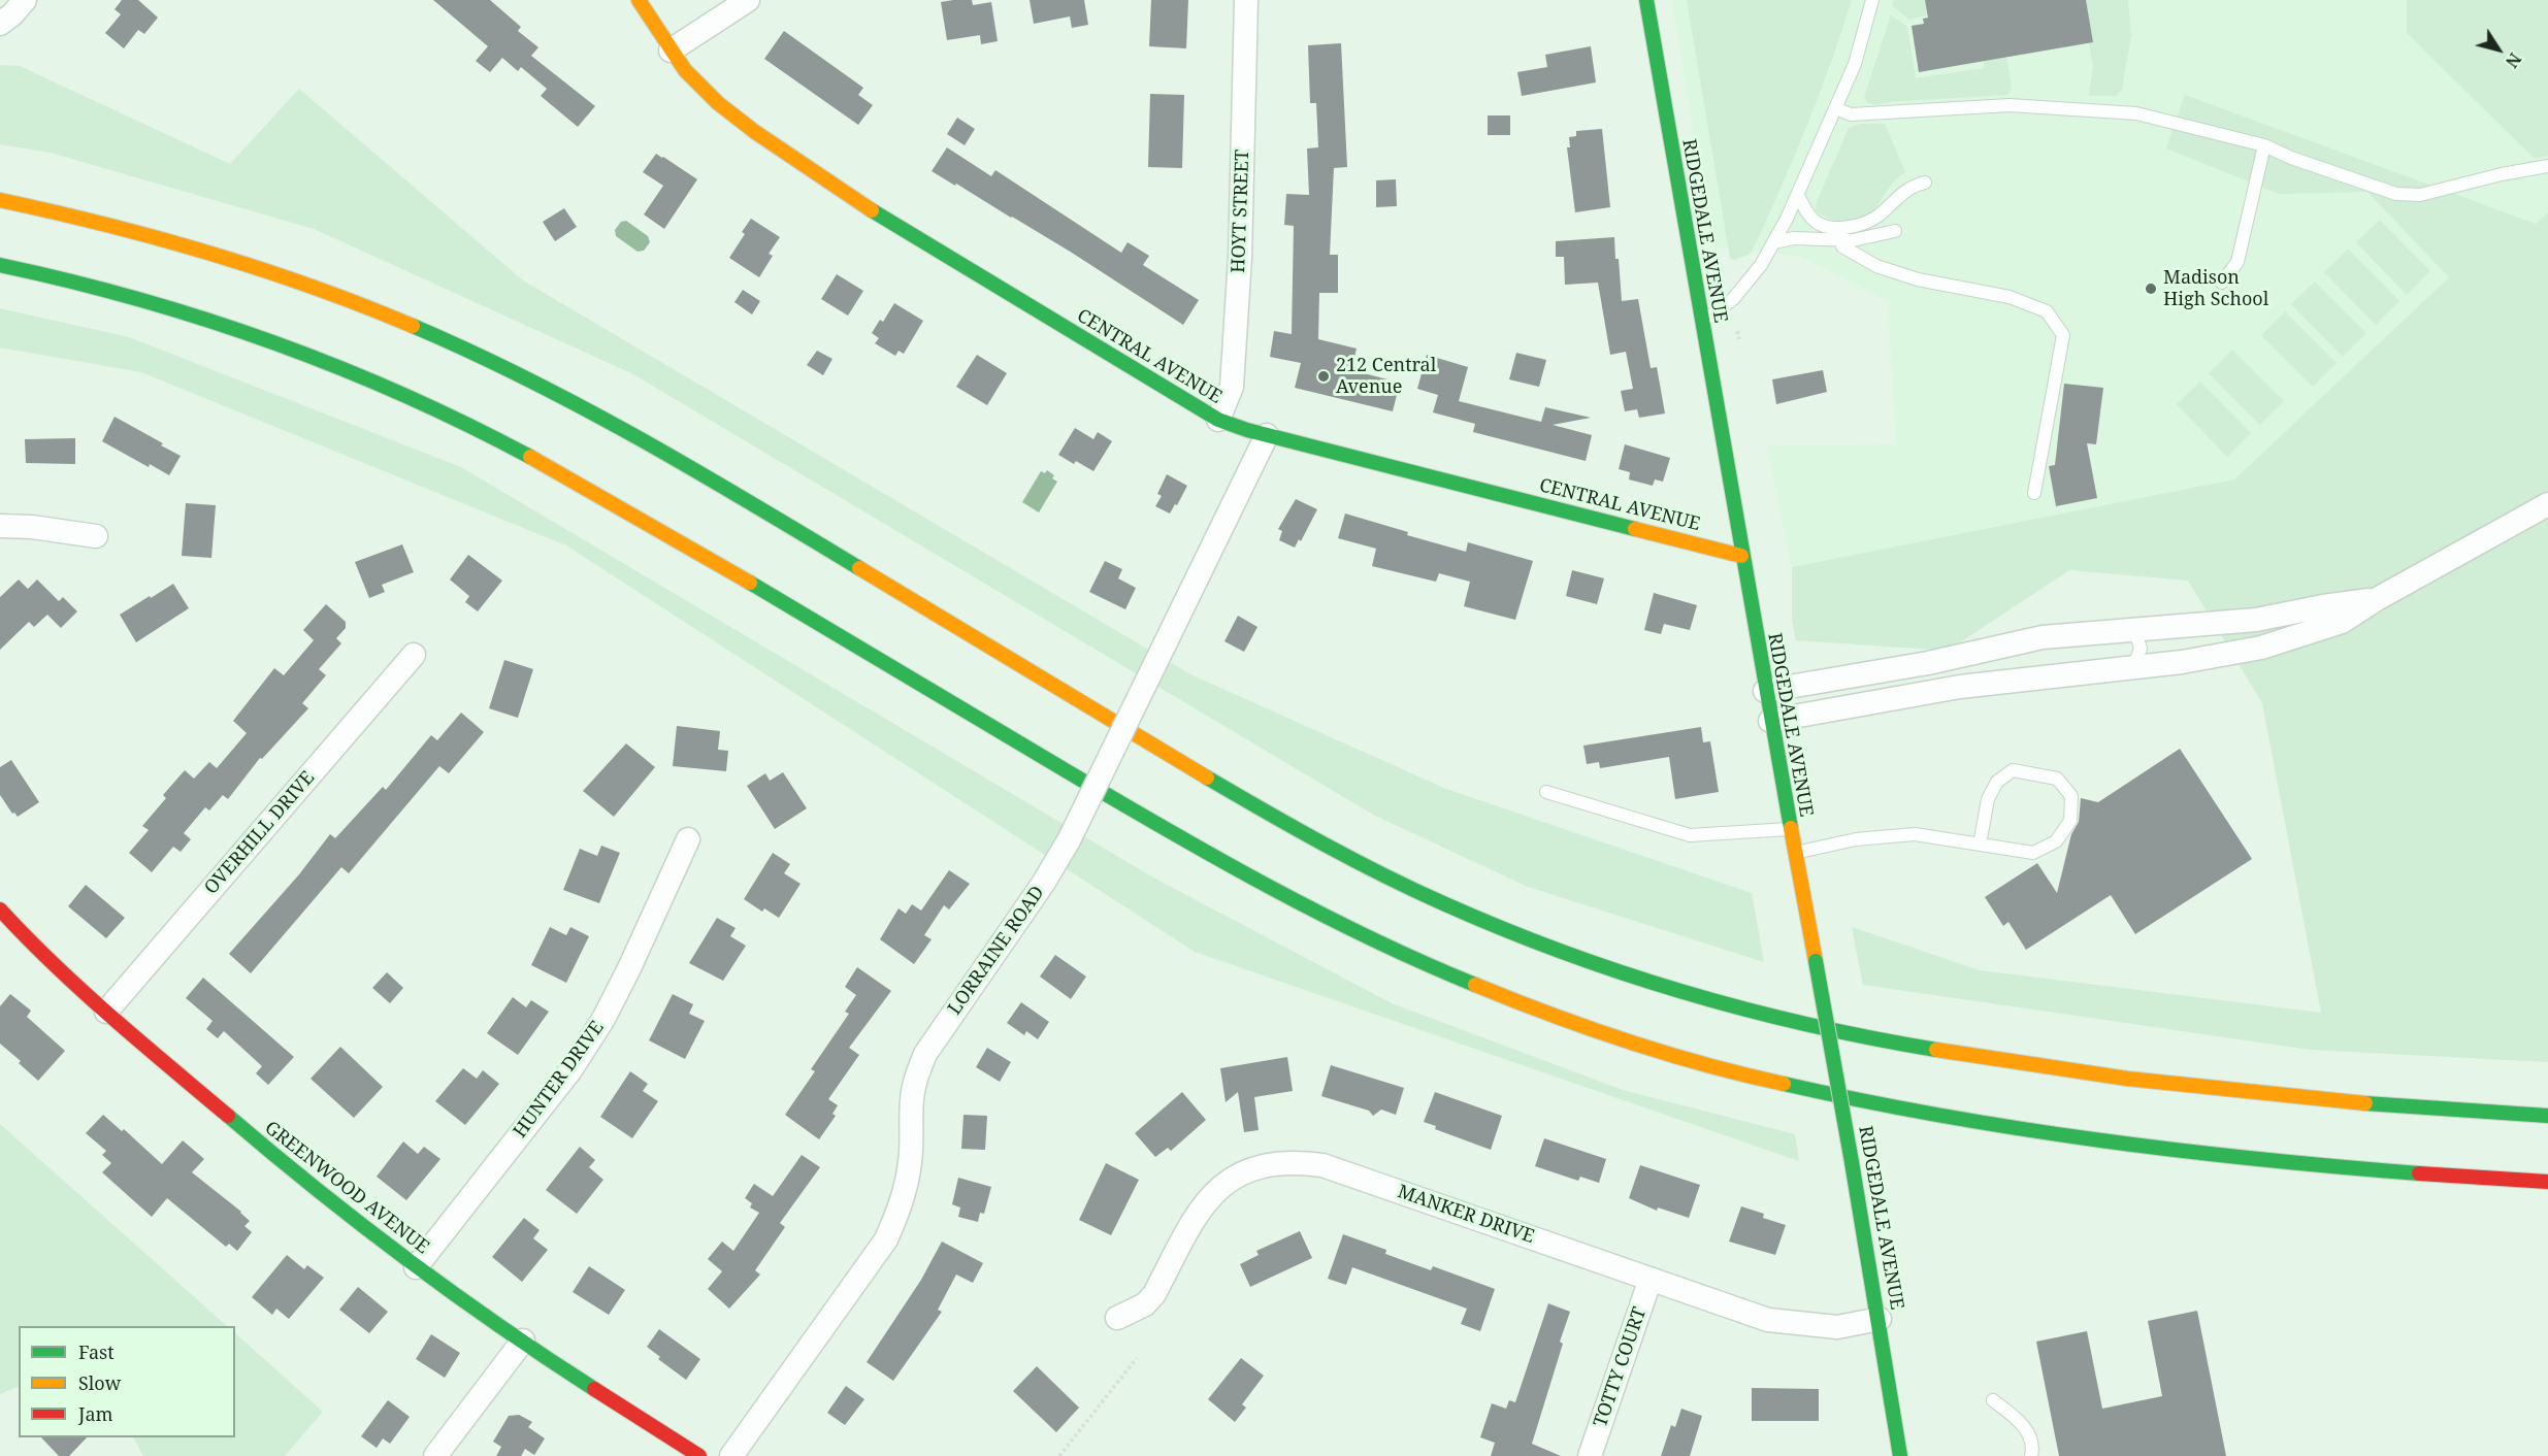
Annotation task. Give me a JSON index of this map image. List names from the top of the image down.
{
  "streets": {
    "main road": ["RIDGEDALE AVENUE", "CENTRAL AVENUE", "GREENWOOD AVENUE"],
    "street": [
      "HOYT STREET",
      "OVERHILL DRIVE",
      "LORRAINE ROAD",
      "HUNTER DRIVE",
      "MANKER DRIVE",
      "TOTTY COURT"
    ]
  },
  "crossings": [
    ["HOYT STREET", "CENTRAL AVENUE"],
    ["RIDGEDALE AVENUE", "CENTRAL AVENUE"],
    ["RIDGEDALE AVENUE", "MANKER DRIVE"],
    ["CENTRAL AVENUE", "LORRAINE ROAD"],
    ["OVERHILL DRIVE", "GREENWOOD AVENUE"],
    ["HUNTER DRIVE", "GREENWOOD AVENUE"],
    ["MANKER DRIVE", "TOTTY COURT"]
  ],
  "places": ["Madison High School", "212 Central Avenue"],
  "legend": ["Fast", "Slow", "Jam"],
  "north": "bottom right"
}
